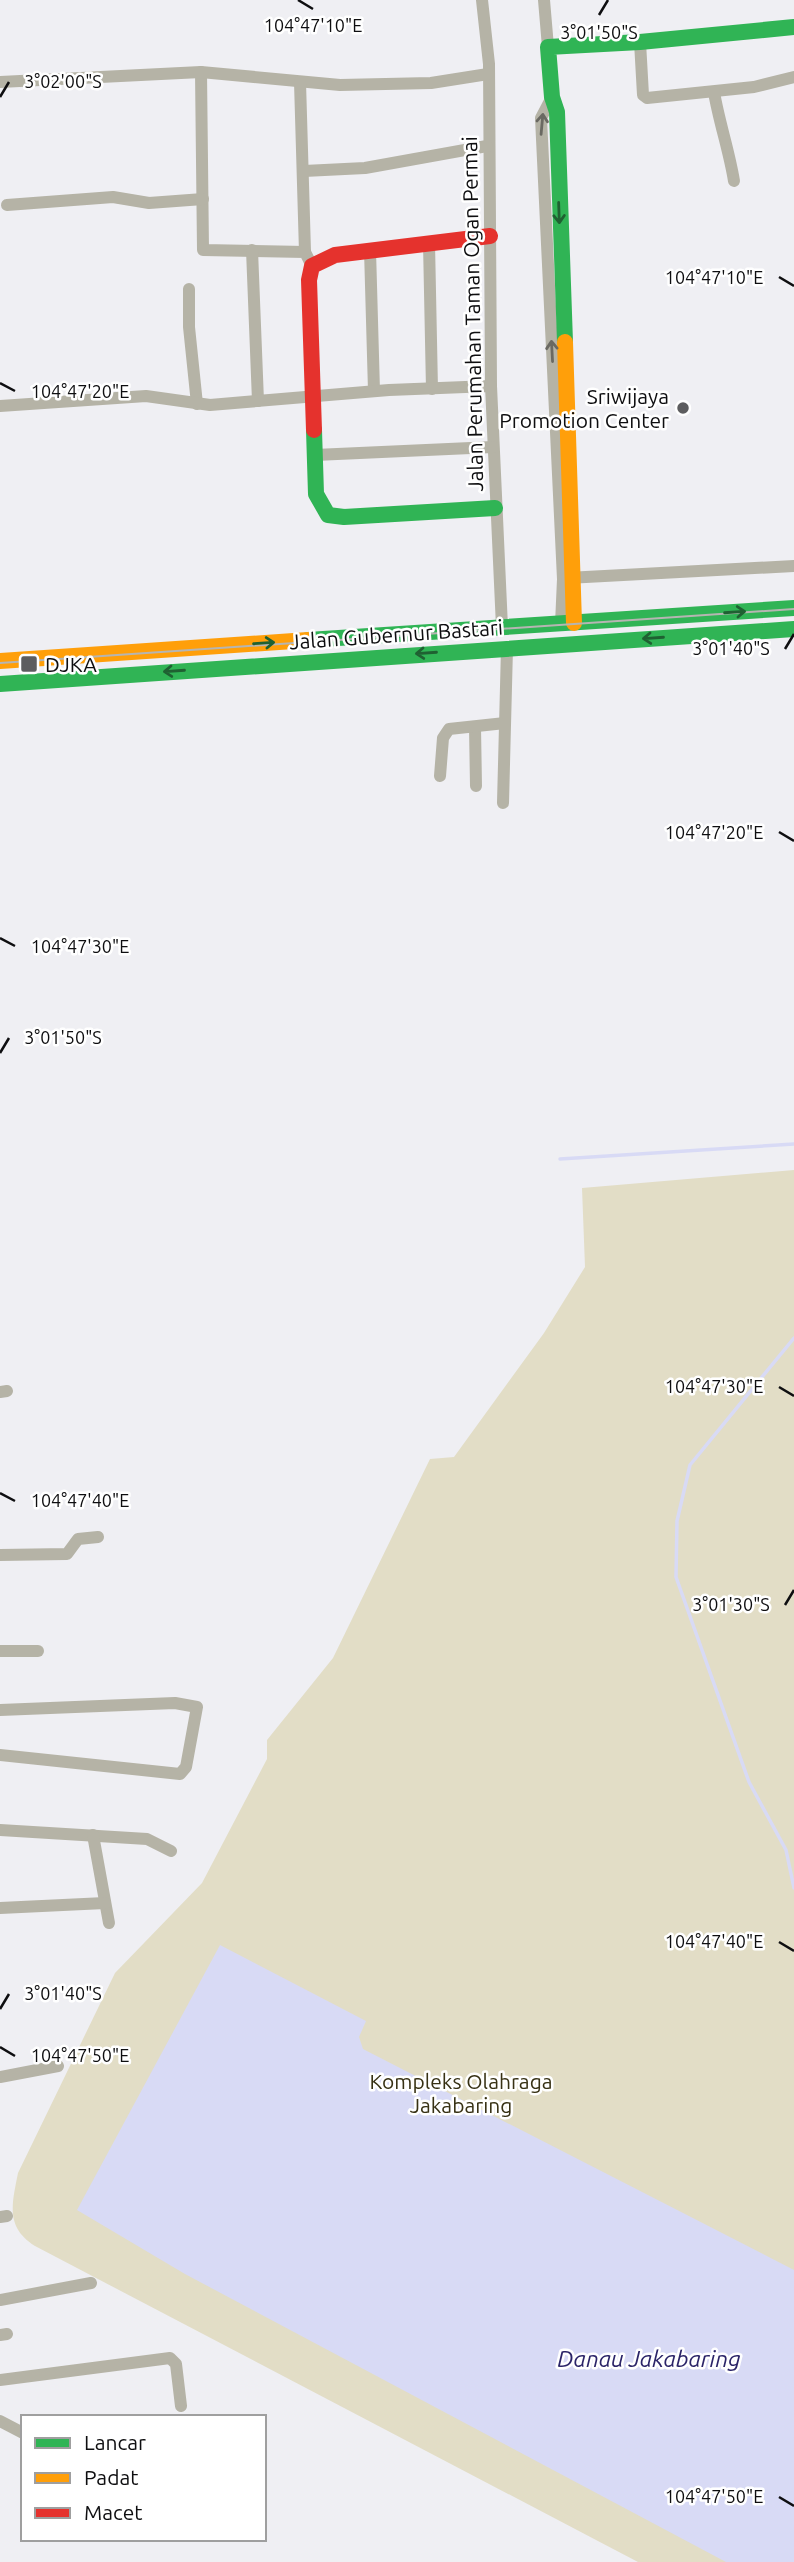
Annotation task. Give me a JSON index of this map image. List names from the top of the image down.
{
  "streets": {
    "main road": ["Jalan Gubernur Bastari"],
    "street": ["Jalan Perumahan Taman Ogan Permai"]
  },
  "crossings": [
    ["Jalan Perumahan Taman Ogan Permai", "Jalan Gubernur Bastari"]
  ],
  "water": ["Danau Jakabaring"],
  "parks": ["Kompleks Olahraga Jakabaring"],
  "places": {
    "other": ["Sriwijaya Promotion Center"],
    "transit": ["DJKA"]
  },
  "legend": ["Lancar", "Padat", "Macet"],
  "coordinates": [
    "104°47'10\"E",
    "3°01'50\"S",
    "3°02'00\"S",
    "104°47'20\"E",
    "3°01'40\"S",
    "104°47'30\"E",
    "104°47'40\"E",
    "3°01'30\"S",
    "104°47'50\"E"
  ]
}
